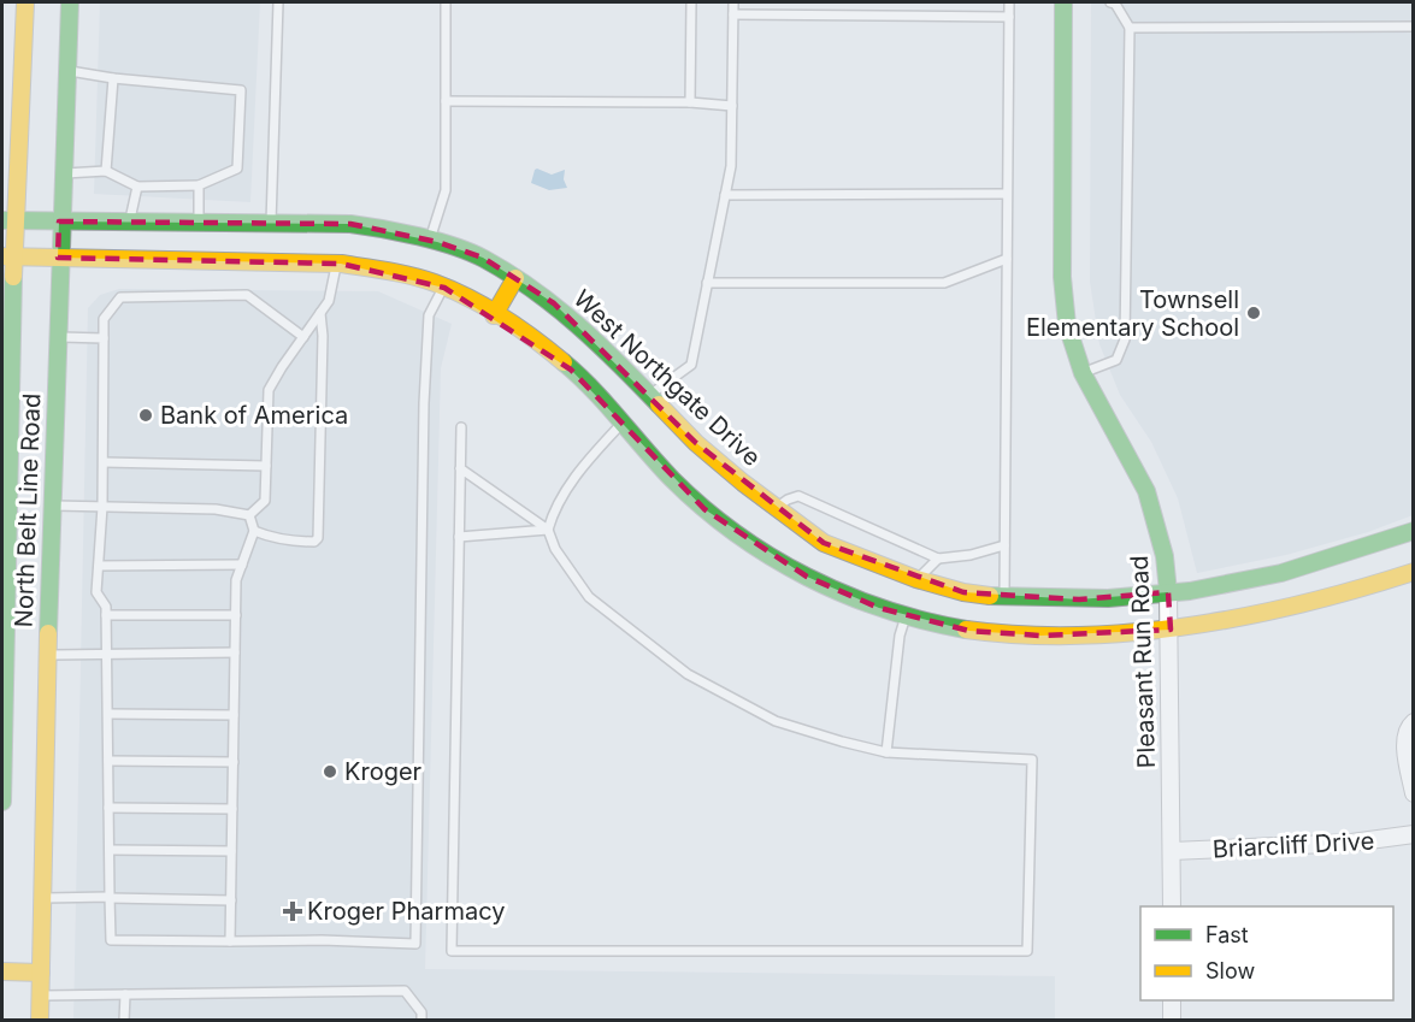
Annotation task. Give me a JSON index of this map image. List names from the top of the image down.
{
  "streets": {
    "main road": ["West Northgate Drive", "North Belt Line Road", "Pleasant Run Road"],
    "street": ["Briarcliff Drive"]
  },
  "crossings": [
    ["West Northgate Drive", "North Belt Line Road"],
    ["West Northgate Drive", "Pleasant Run Road"],
    ["Pleasant Run Road", "Briarcliff Drive"]
  ],
  "places": {
    "other": ["Townsell Elementary School", "Bank of America", "Kroger"],
    "health": ["Kroger Pharmacy"]
  },
  "legend": ["Fast", "Slow"]
}
